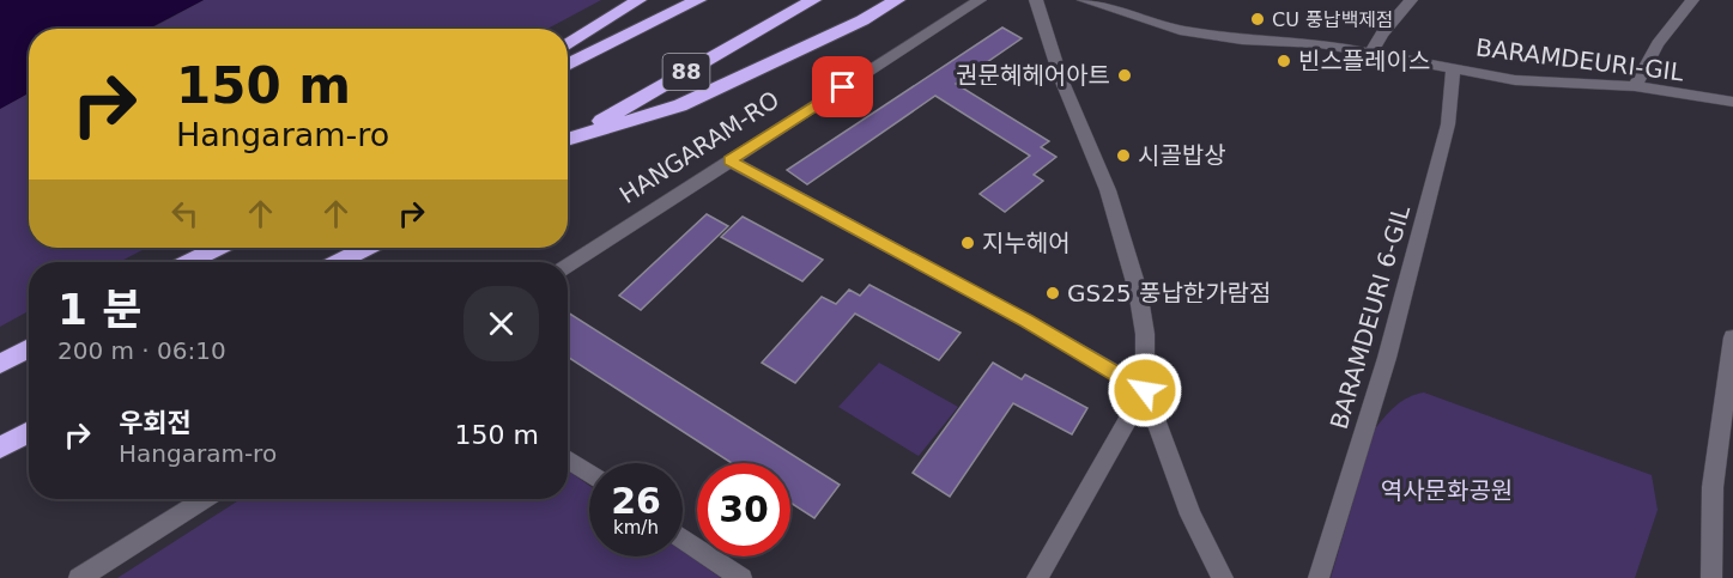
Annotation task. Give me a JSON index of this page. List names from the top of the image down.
{
  "streets": {
    "highway": ["88"],
    "street": ["BARAMDEURI-GIL", "HANGARAM-RO", "BARAMDEURI 6-GIL"]
  },
  "crossings": [
    ["BARAMDEURI-GIL", "BARAMDEURI 6-GIL"]
  ],
  "parks": ["역사문화공원"],
  "places": [
    "CU 풍납백제점",
    "빈스플레이스",
    "권문혜헤어아트",
    "시골밥상",
    "지누헤어",
    "GS25 풍납한가람점"
  ],
  "page": {
    "turn": ["150 m", "Hangaram-ro"],
    "heading": ["1 분", "200 m · 06:10"],
    "list": [
      {
        "name": "우회전",
        "note": "Hangaram-ro",
        "value": "150 m"
      }
    ],
    "speed": "26 km/h",
    "limit": "30"
  }
}
